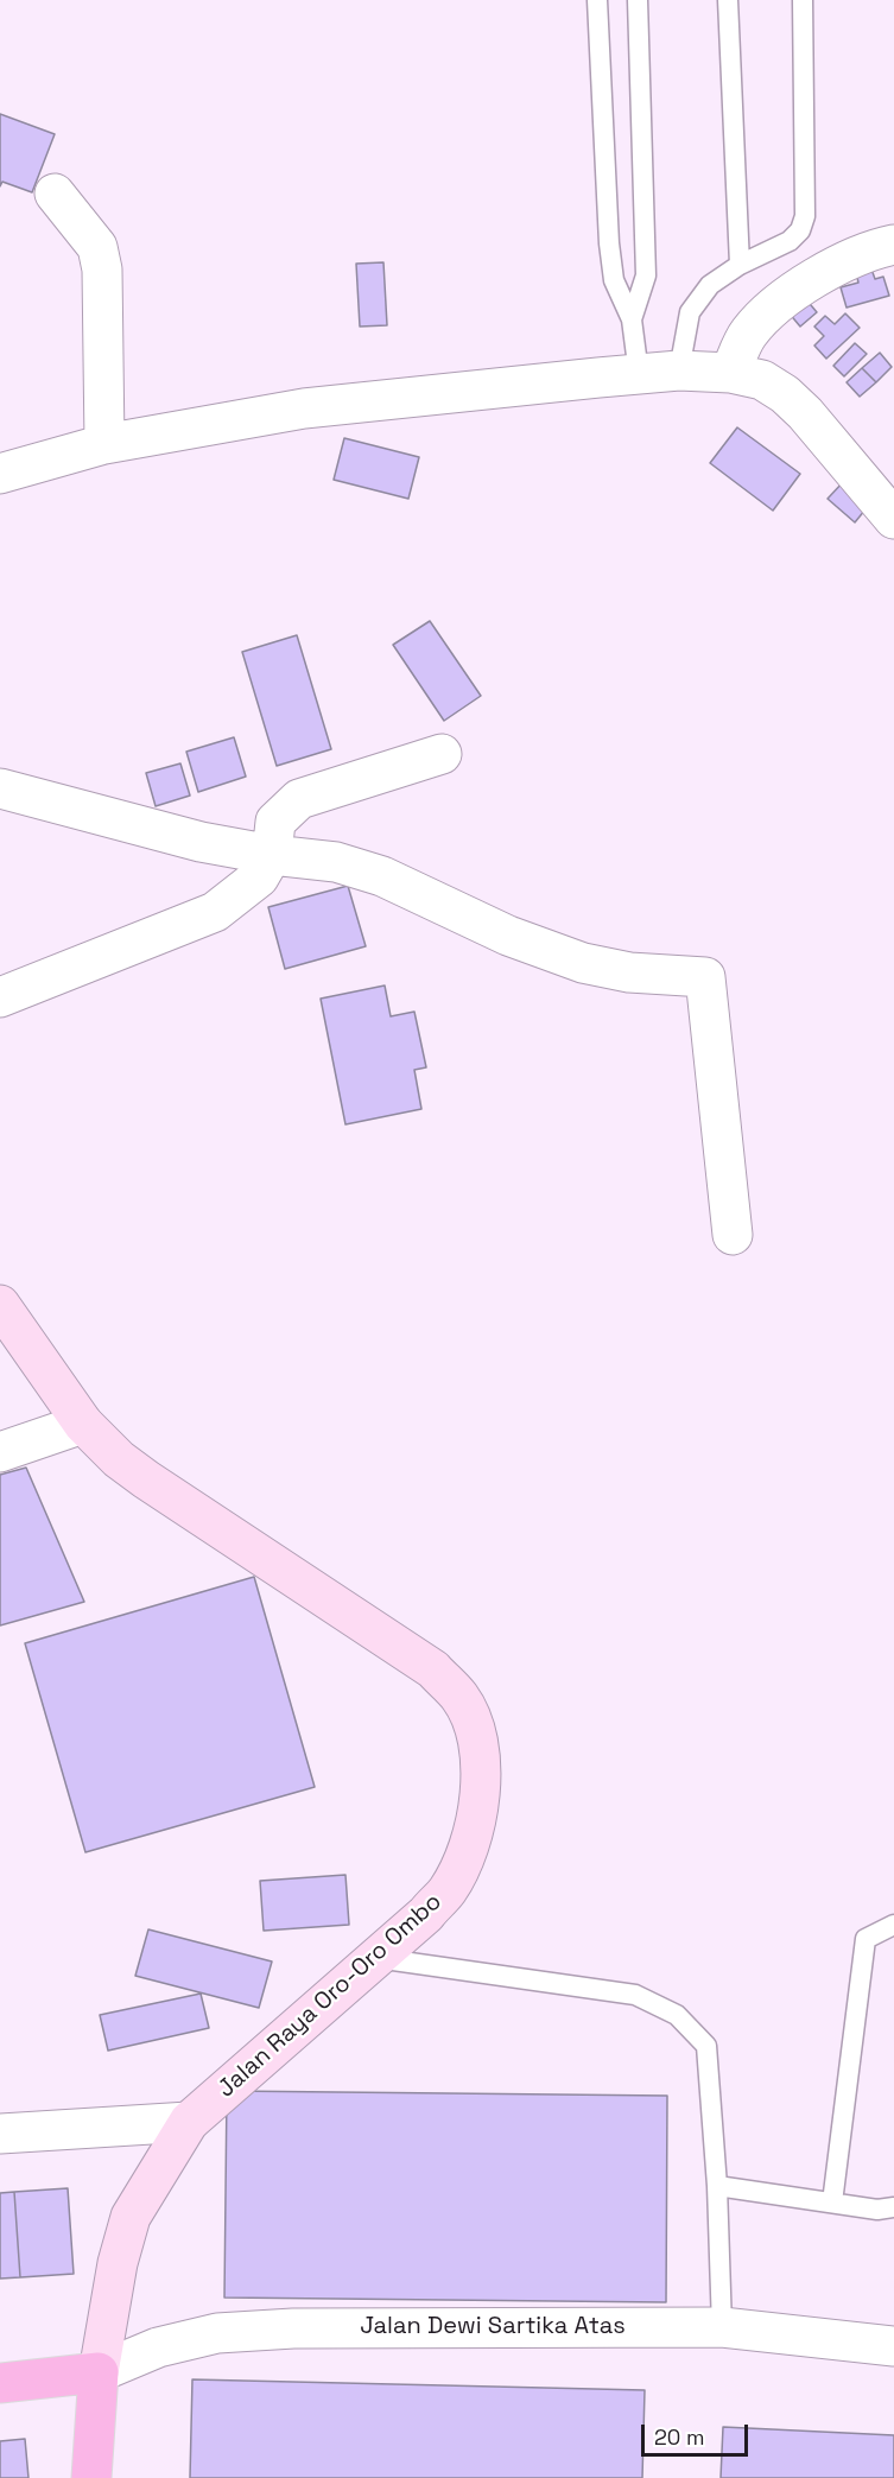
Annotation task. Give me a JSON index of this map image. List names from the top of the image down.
{
  "streets": {
    "main road": ["Jalan Raya Oro-Oro Ombo"],
    "street": ["Jalan Dewi Sartika Atas"]
  },
  "crossings": [
    ["Jalan Raya Oro-Oro Ombo", "Jalan Dewi Sartika Atas"]
  ],
  "scale_bar": "20 m"
}
